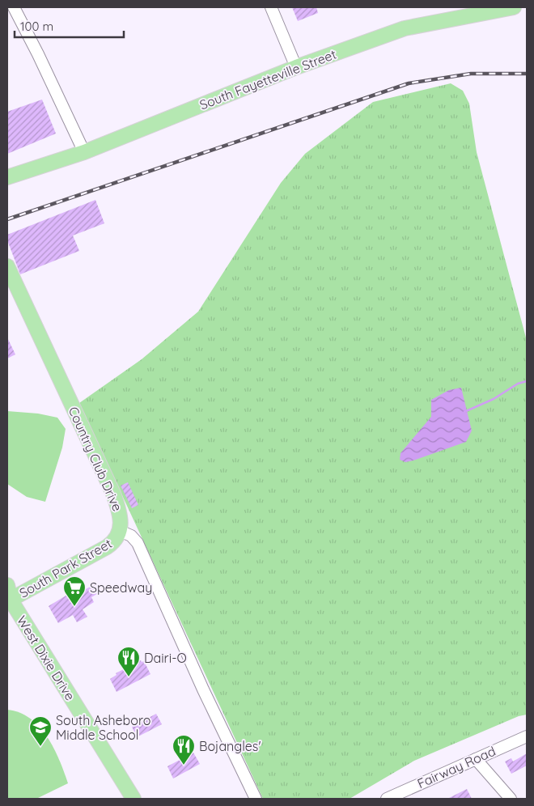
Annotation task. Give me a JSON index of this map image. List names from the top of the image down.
{
  "streets": {
    "main road": [
      "South Fayetteville Street",
      "Country Club Drive",
      "South Park Street",
      "West Dixie Drive"
    ],
    "street": ["Fairway Road"]
  },
  "crossings": [
    ["Country Club Drive", "South Park Street"],
    ["South Park Street", "West Dixie Drive"]
  ],
  "places": {
    "supermarket": ["Speedway"],
    "restaurant": ["Dairi-O", "Bojangles'"],
    "school or university": ["South Asheboro Middle School"]
  },
  "scale_bar": "100 m"
}
